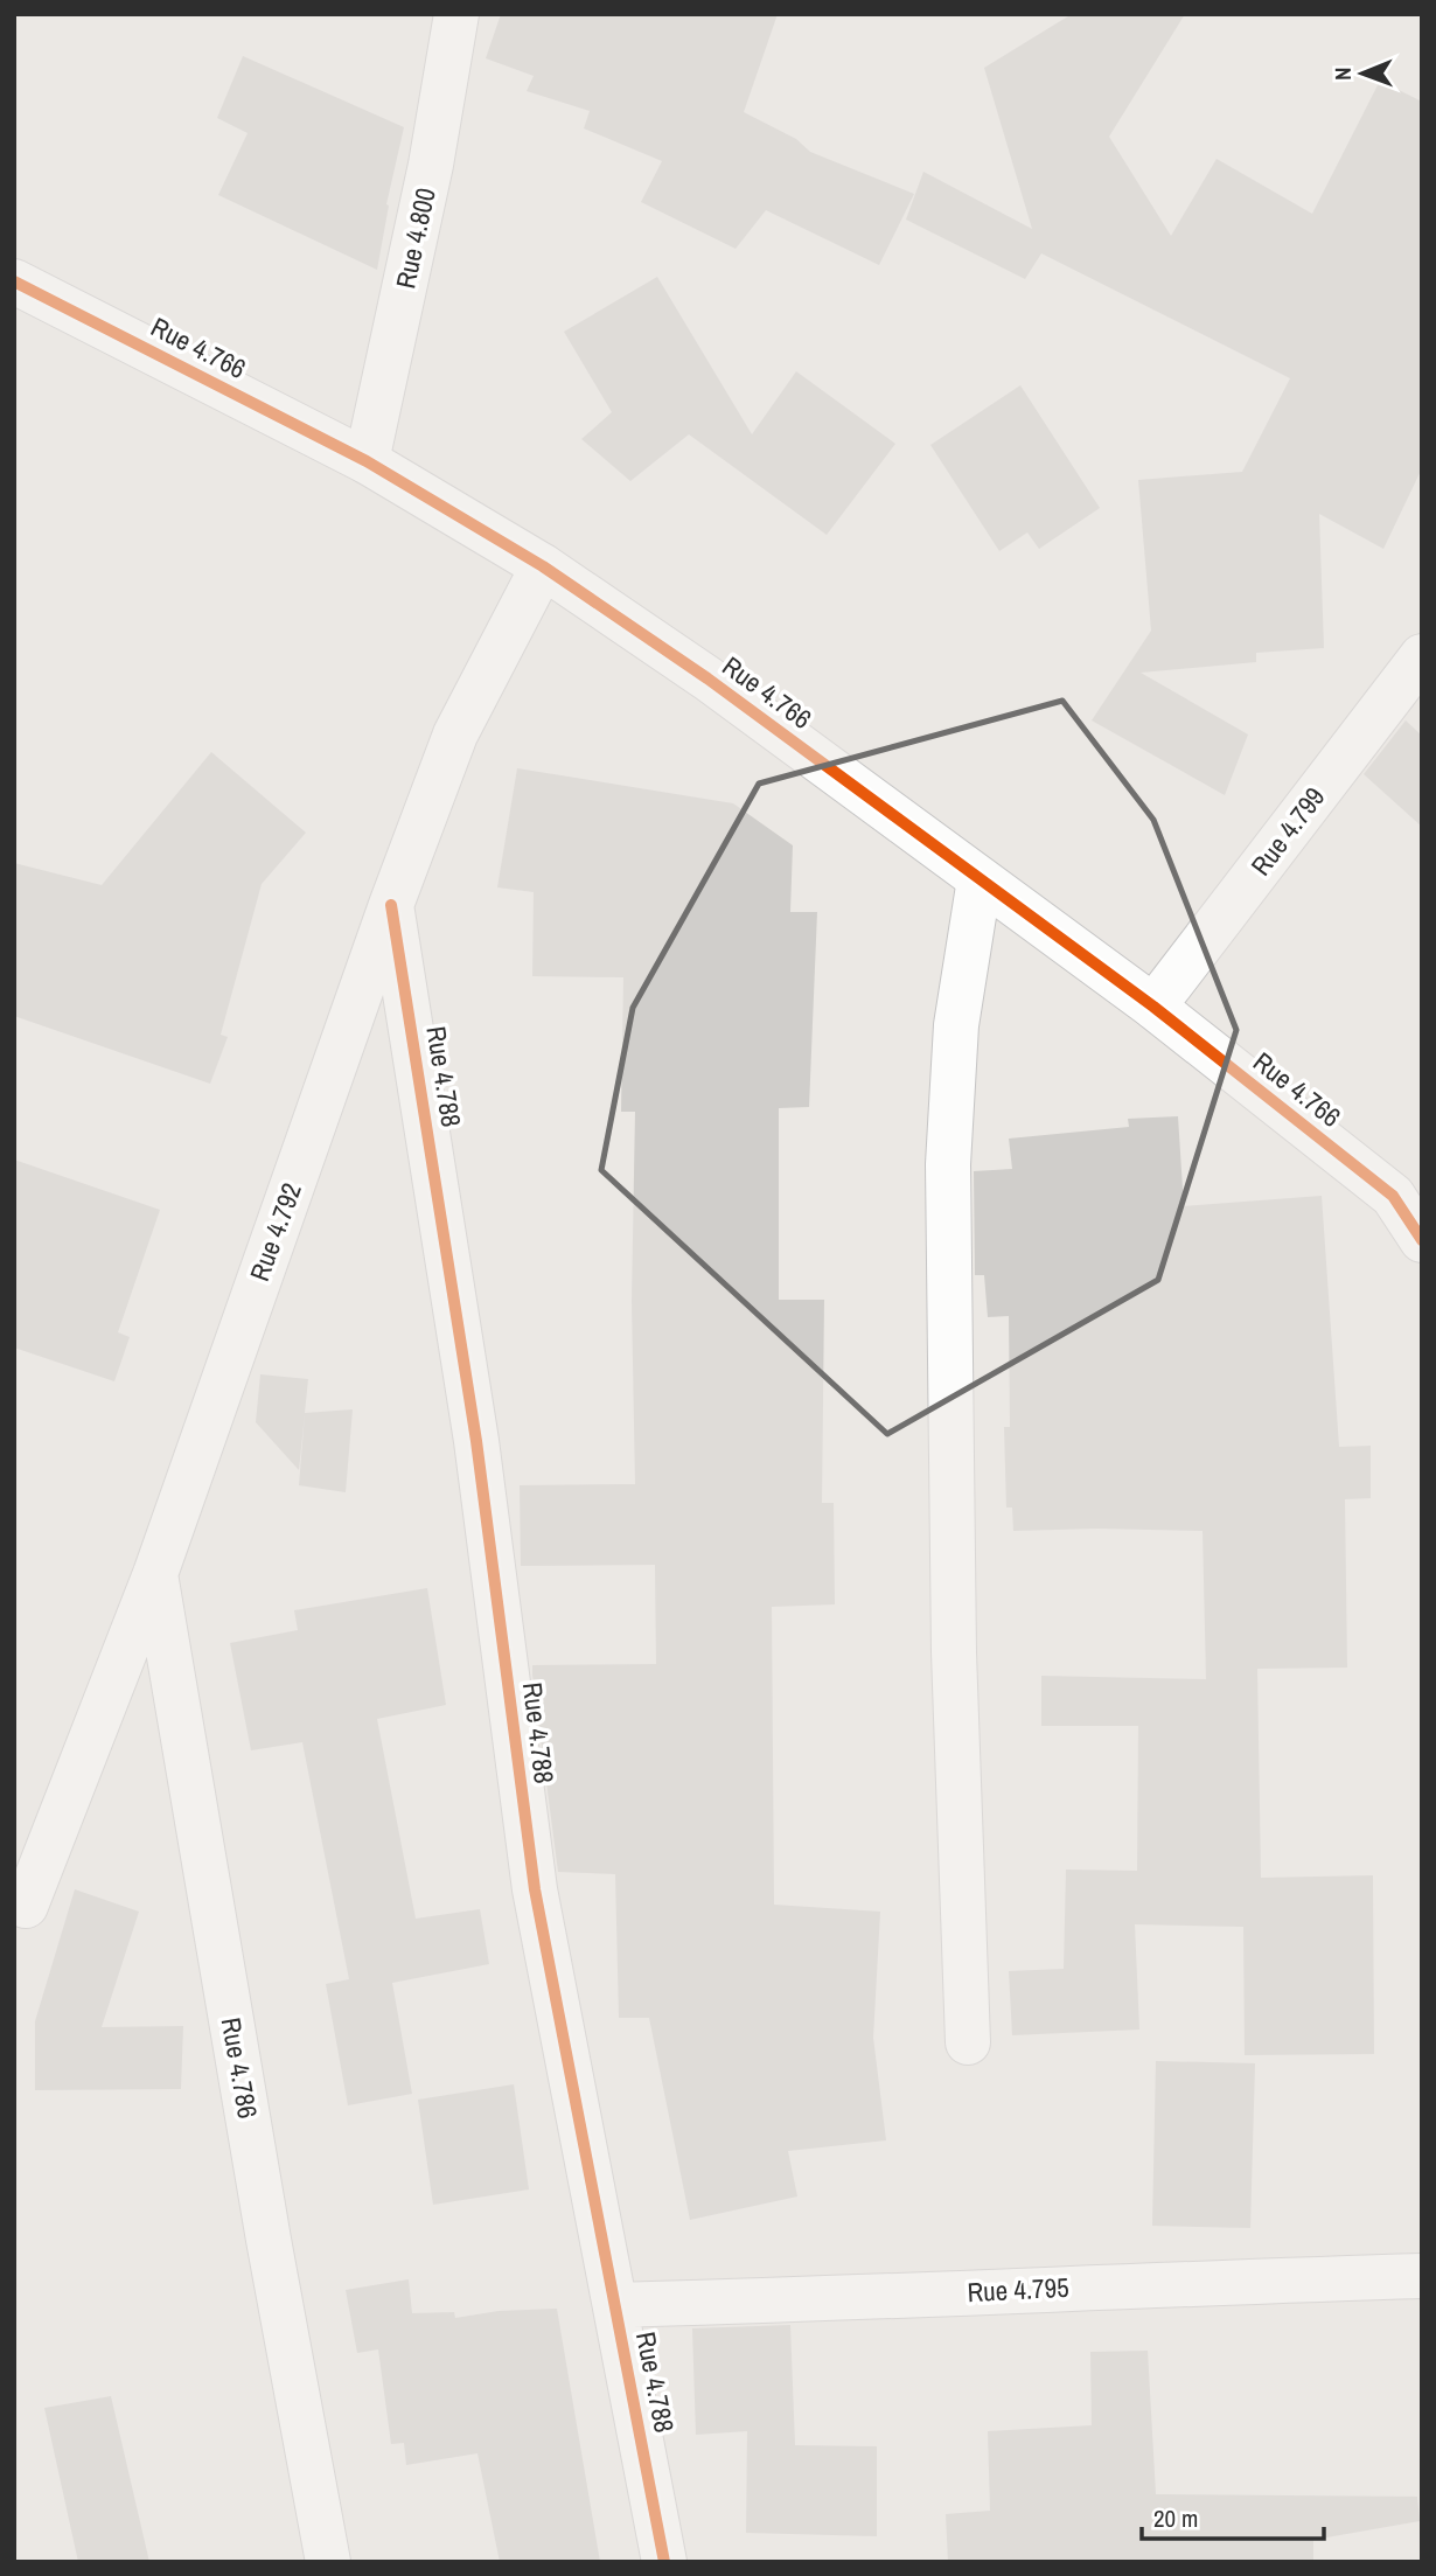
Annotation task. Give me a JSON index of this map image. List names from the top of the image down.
{
  "streets": {
    "street": [
      "Rue 4.800",
      "Rue 4.766",
      "Rue 4.799",
      "Rue 4.788",
      "Rue 4.792",
      "Rue 4.786",
      "Rue 4.795"
    ]
  },
  "crossings": [
    ["Rue 4.800", "Rue 4.766"],
    ["Rue 4.766", "Rue 4.799"],
    ["Rue 4.766", "Rue 4.792"],
    ["Rue 4.788", "Rue 4.792"],
    ["Rue 4.788", "Rue 4.795"],
    ["Rue 4.792", "Rue 4.786"]
  ],
  "scale_bar": "20 m",
  "north": "left"
}
